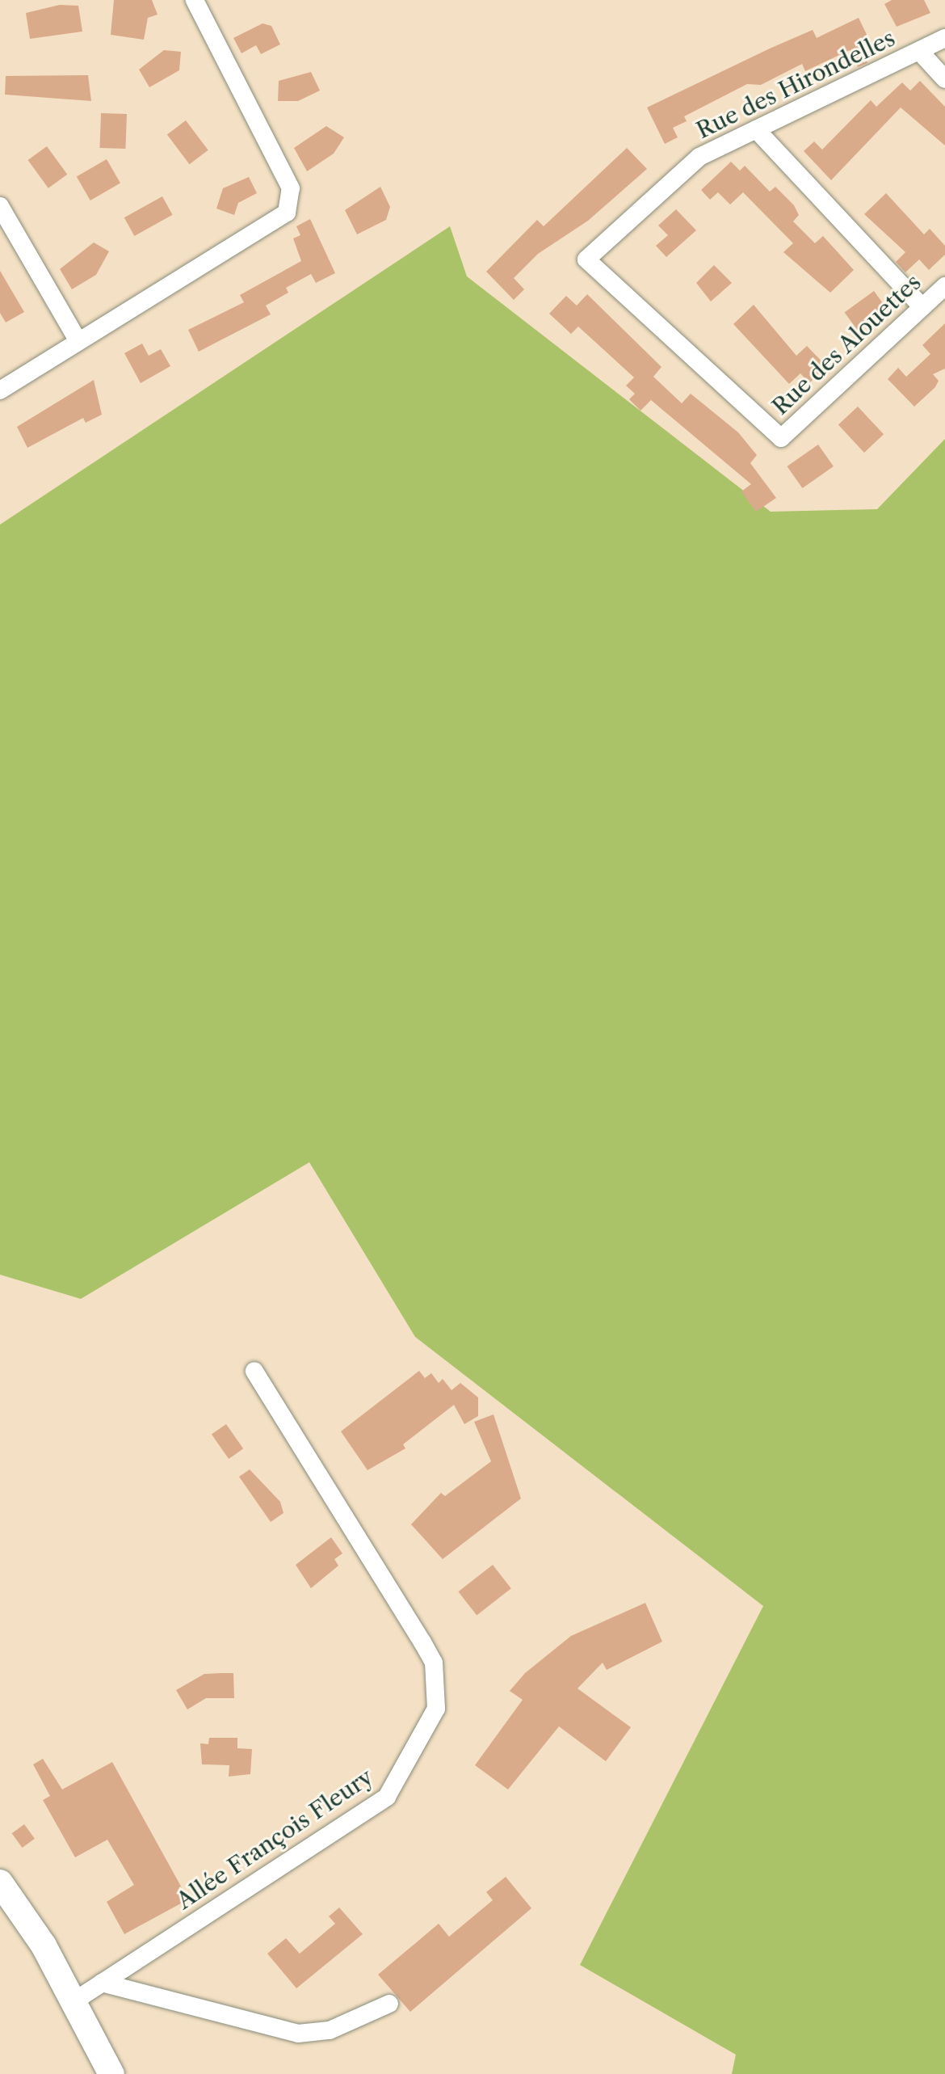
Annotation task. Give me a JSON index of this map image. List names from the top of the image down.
{
  "streets": {
    "street": ["Rue des Hirondelles", "Rue des Alouettes", "Allée François Fleury"]
  },
  "crossings": [
    ["Rue des Hirondelles", "Rue des Alouettes"]
  ]
}
